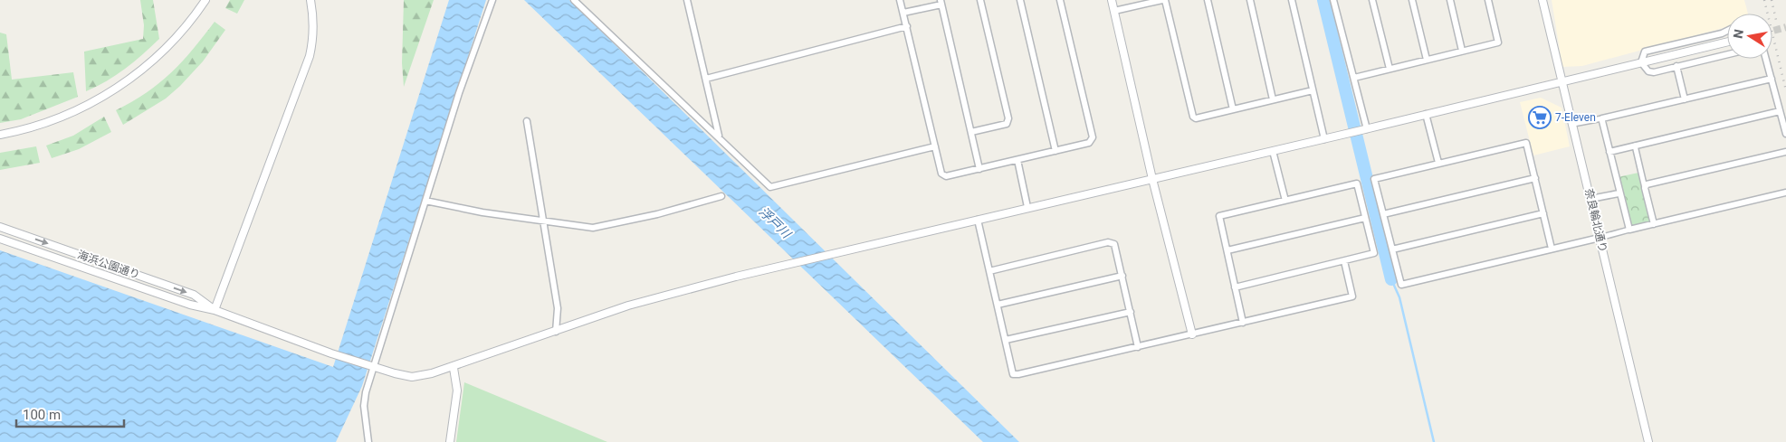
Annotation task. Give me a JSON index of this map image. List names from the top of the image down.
{
  "streets": {
    "street": ["奈良輪北通り", "海浜公園通り"]
  },
  "crossings": [
    ["奈良輪北通り", "海浜公園通り"]
  ],
  "water": ["浮戸川"],
  "places": {
    "supermarket": ["7-Eleven"]
  },
  "scale_bar": "100 m",
  "north": "left"
}
